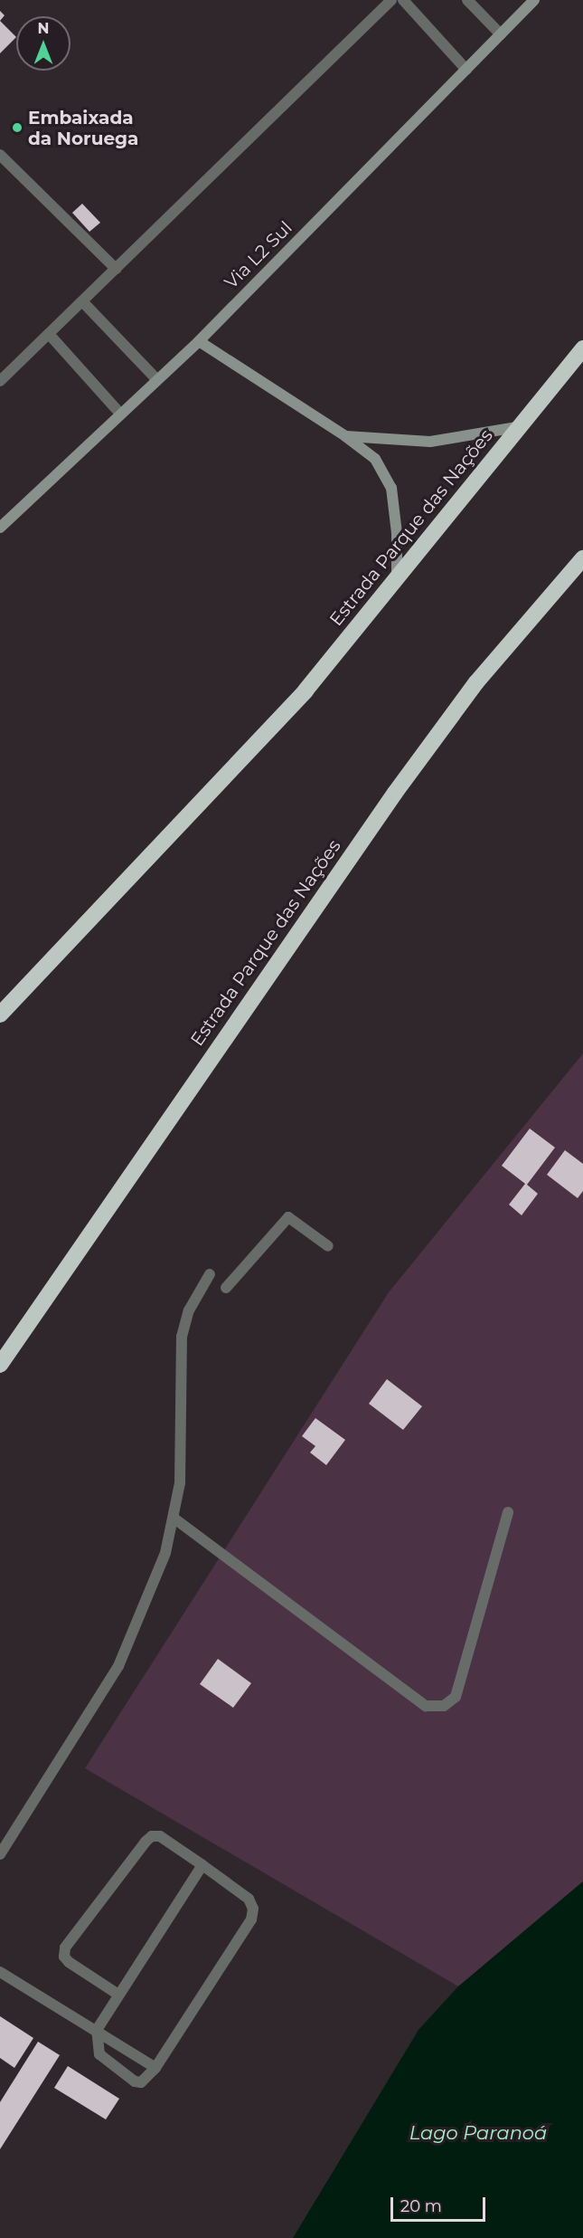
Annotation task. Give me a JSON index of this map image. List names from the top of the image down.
{
  "streets": {
    "highway": ["Estrada Parque das Nações"],
    "street": ["Via L2 Sul"]
  },
  "water": ["Lago Paranoá"],
  "places": ["Embaixada da Noruega"],
  "scale_bar": "20 m",
  "north": "top"
}
